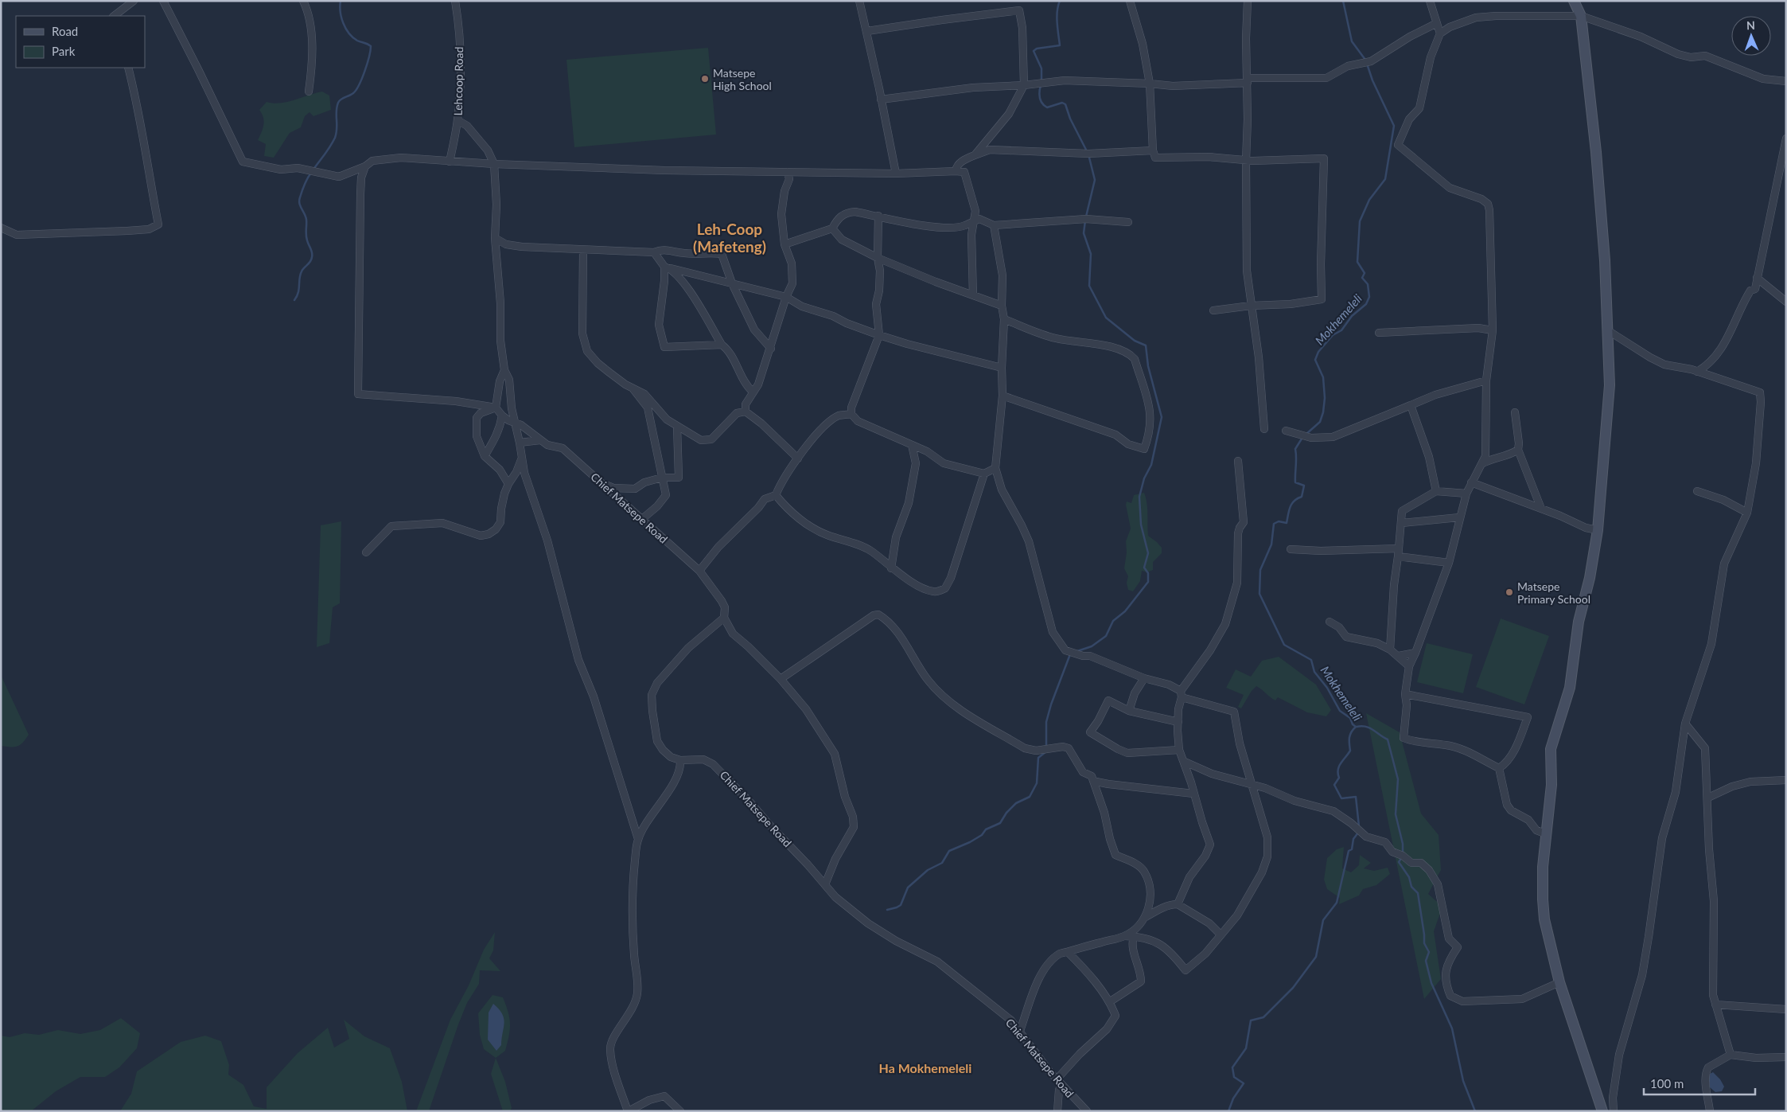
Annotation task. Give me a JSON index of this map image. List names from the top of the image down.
{
  "streets": {
    "street": ["Lehcoop Road", "Chief Matsepe Road"]
  },
  "districts": ["Leh-Coop (Mafeteng)", "Ha Mokhemeleli"],
  "water": ["Mokhemeleli"],
  "places": ["Matsepe High School", "Matsepe Primary School"],
  "legend": ["Road", "Park"],
  "scale_bar": "100 m",
  "north": "top"
}
